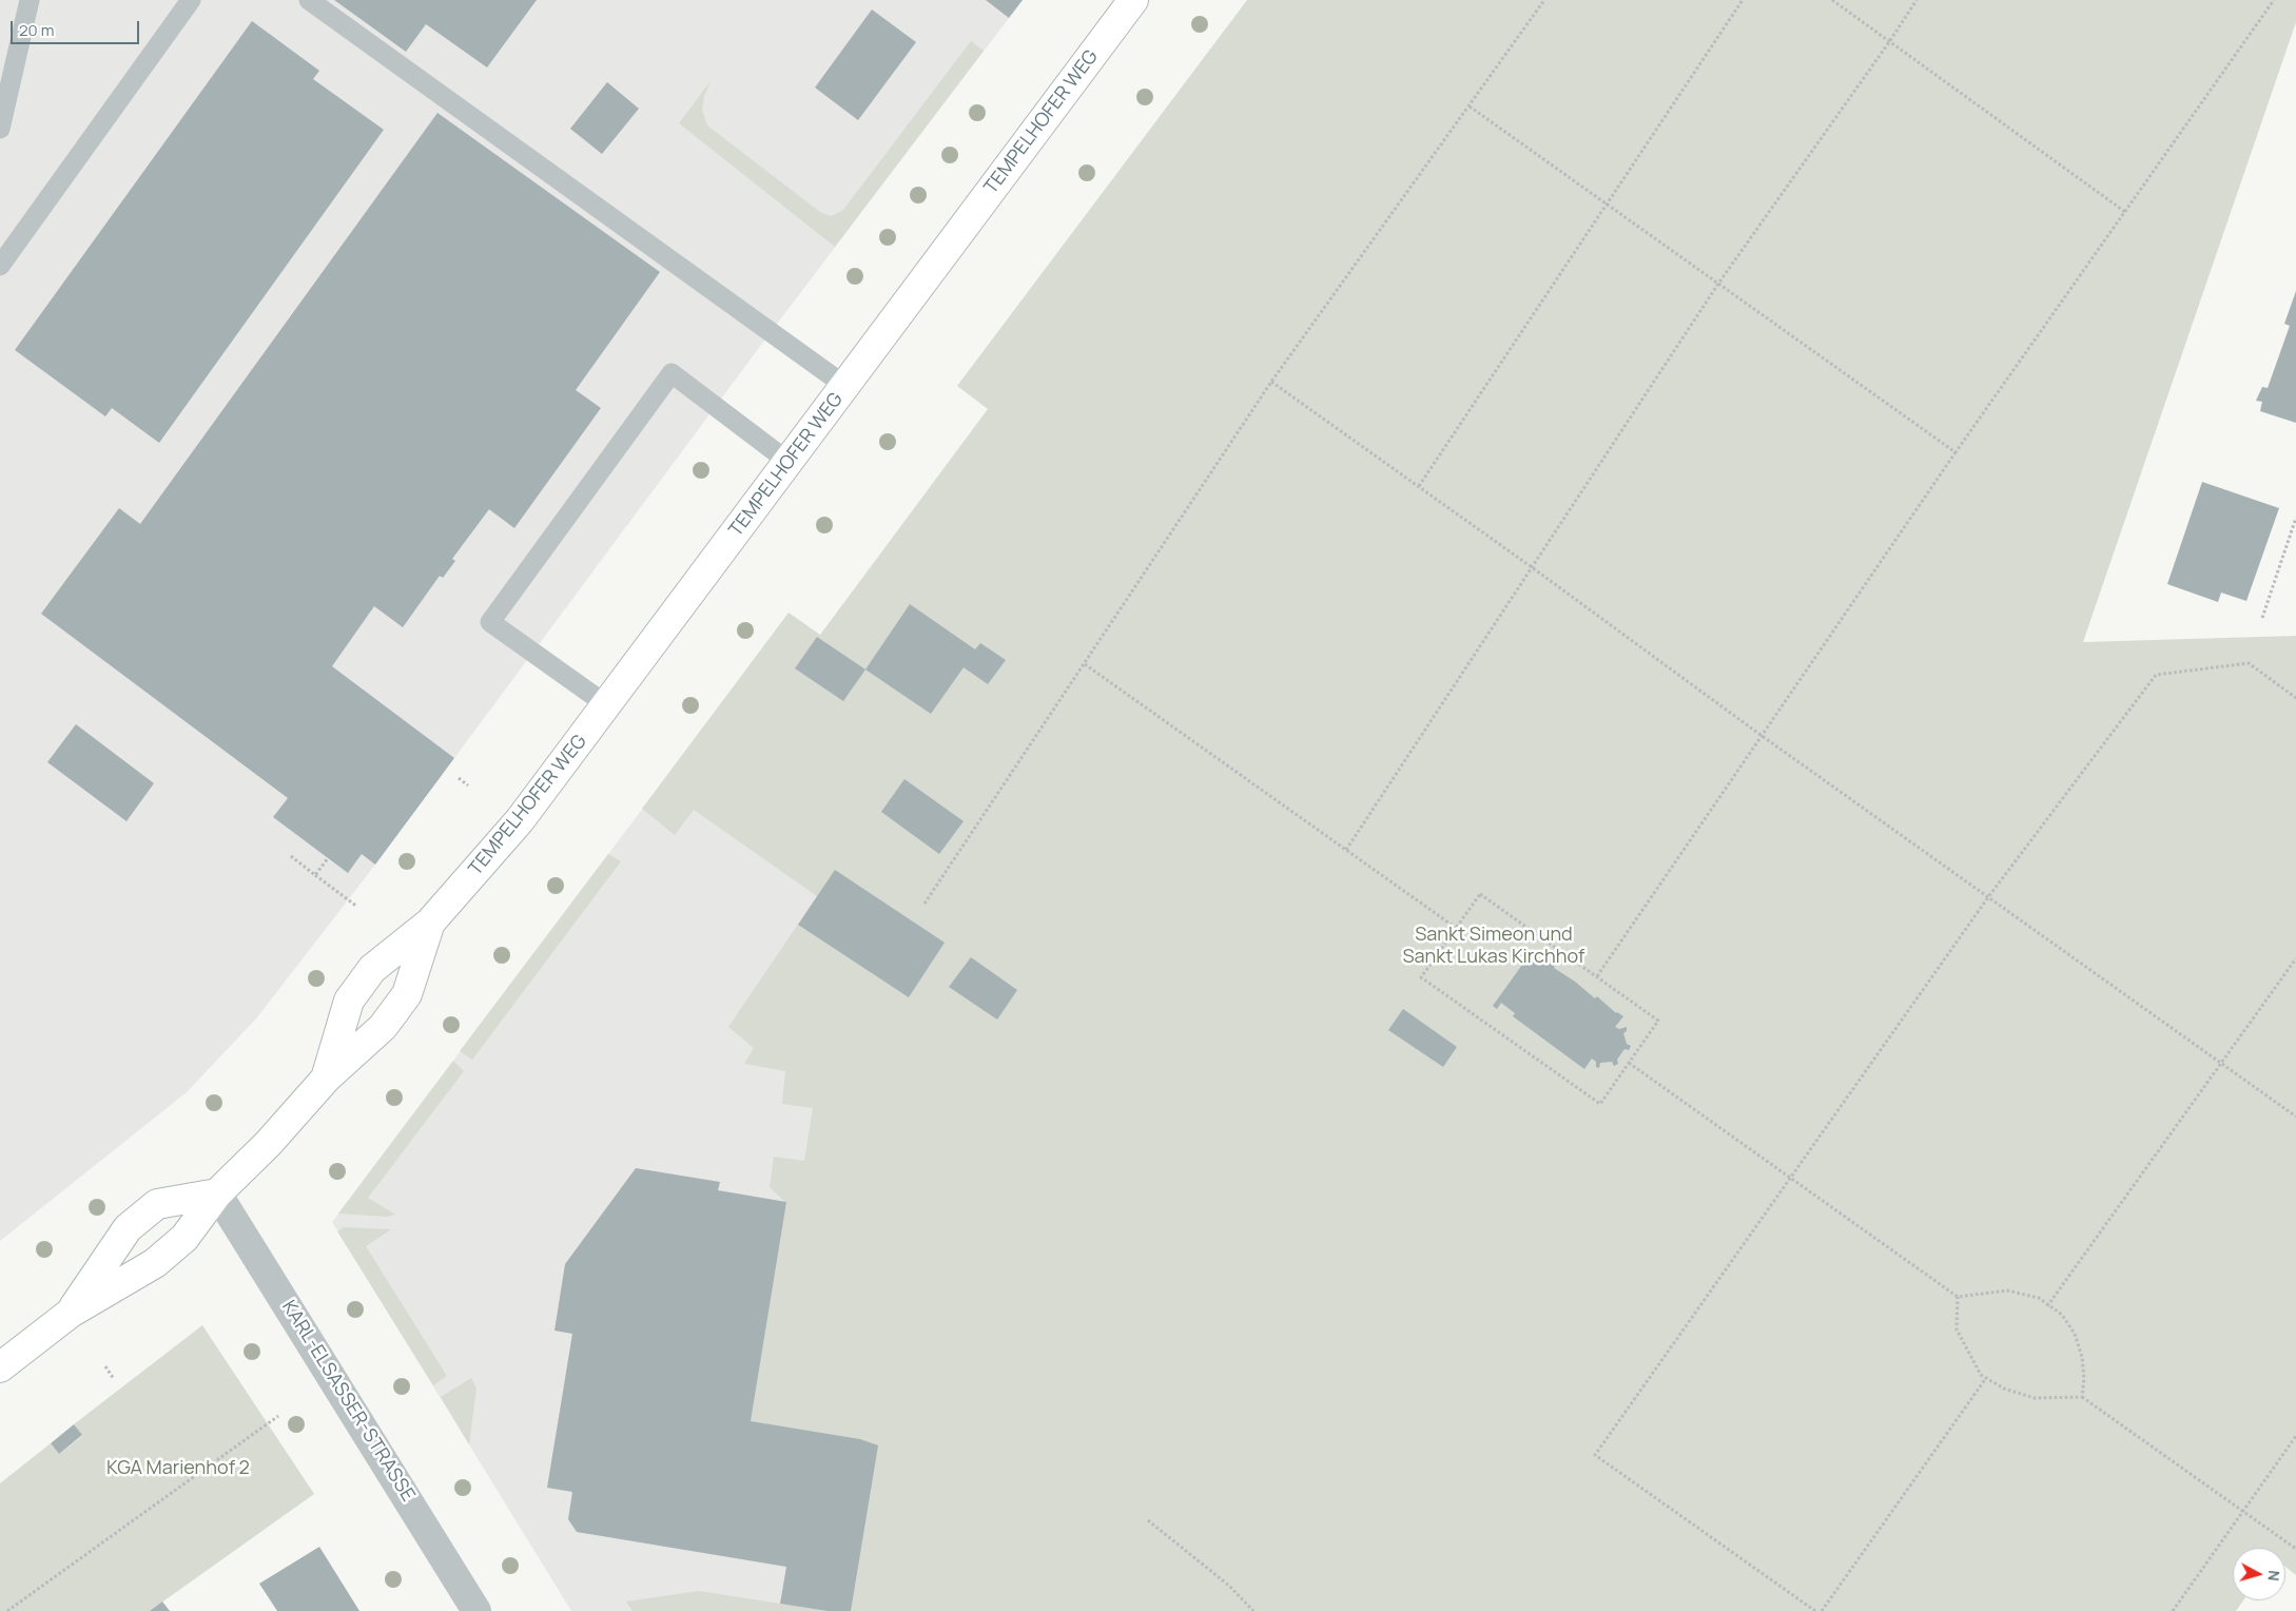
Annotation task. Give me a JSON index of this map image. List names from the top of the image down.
{
  "streets": {
    "street": ["TEMPELHOFER WEG", "KARL-ELSASSER-STRASSE"]
  },
  "crossings": [
    ["TEMPELHOFER WEG", "KARL-ELSASSER-STRASSE"]
  ],
  "parks": ["Sankt Simeon und Sankt Lukas Kirchhof", "KGA Marienhof 2"],
  "scale_bar": "20 m",
  "north": "right"
}
